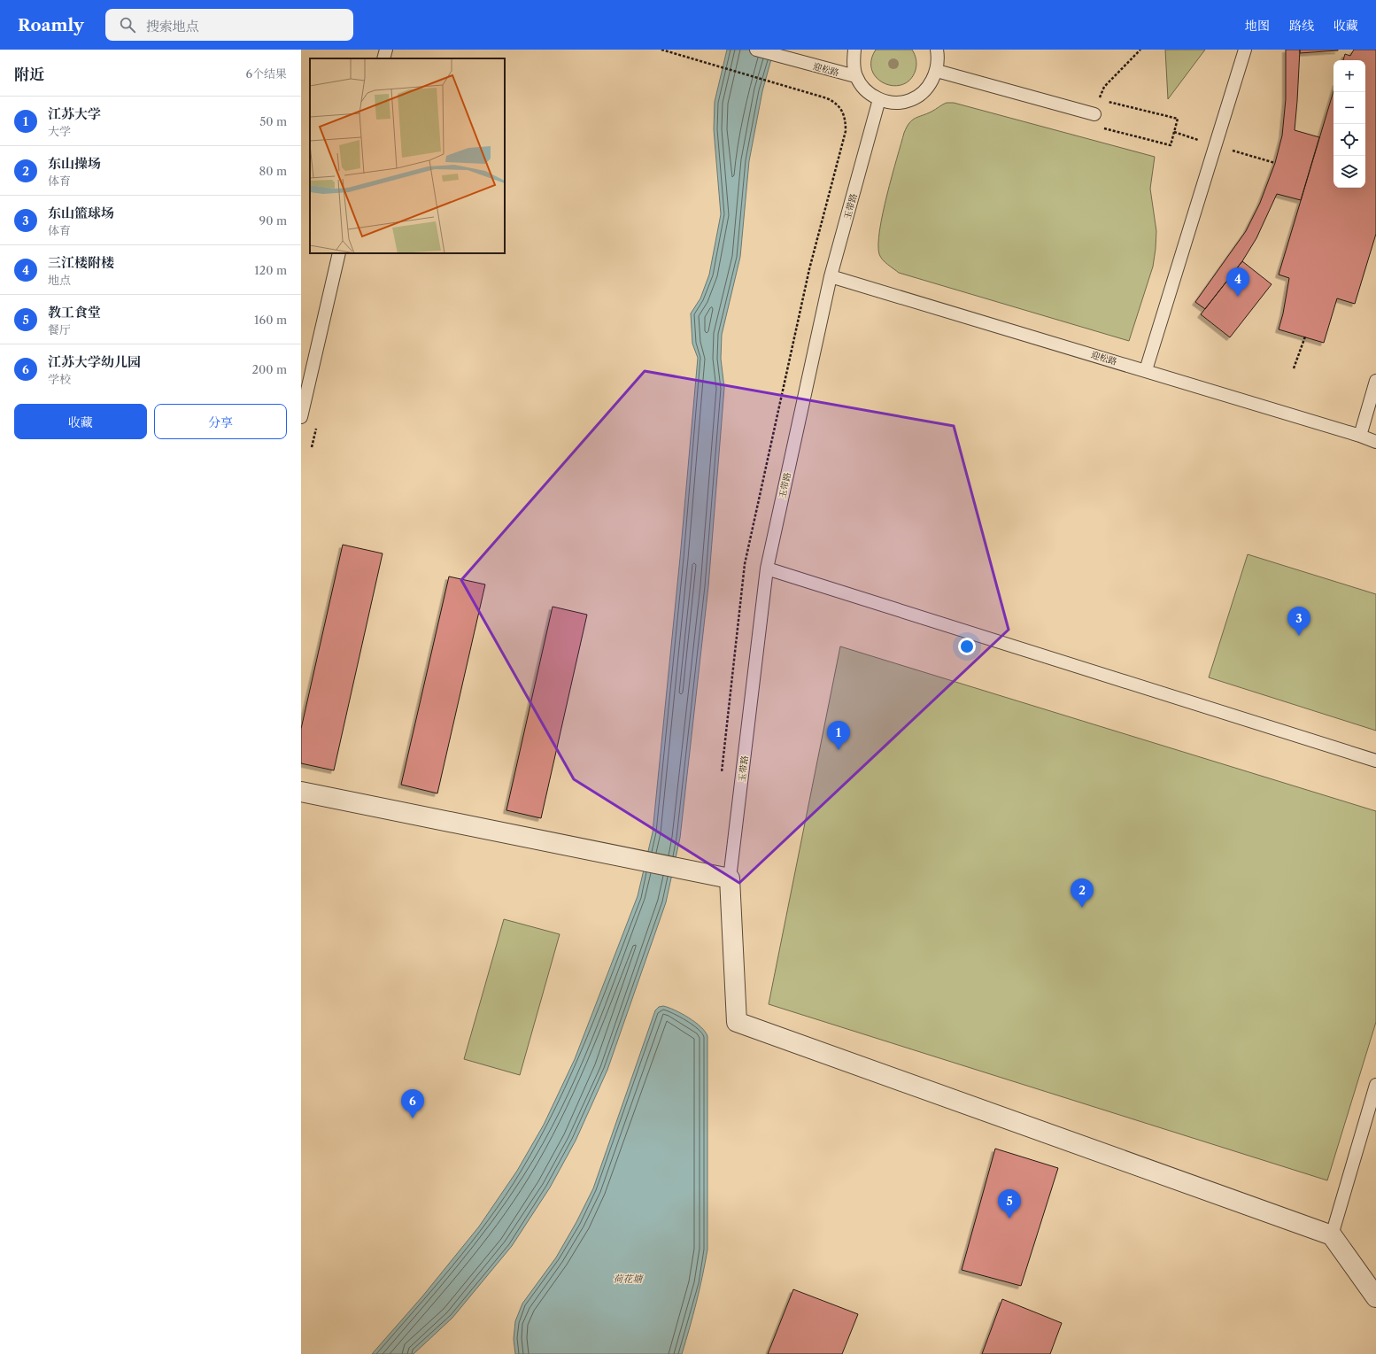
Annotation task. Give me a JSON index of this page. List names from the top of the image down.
{
  "streets": {
    "lane": ["迎松路", "玉带路"]
  },
  "crossings": [
    ["迎松路", "玉带路"]
  ],
  "water": ["荷花塘"],
  "page": {
    "header": "Roamly",
    "search": "搜索地点",
    "nav": ["地图", "路线", "收藏"],
    "heading": ["附近", "6个结果"],
    "map_buttons": ["+", "−"],
    "list": [
      {
        "mark": "1",
        "name": "江苏大学",
        "note": "大学",
        "value": "50 m"
      },
      {
        "mark": "2",
        "name": "东山操场",
        "note": "体育",
        "value": "80 m"
      },
      {
        "mark": "3",
        "name": "东山篮球场",
        "note": "体育",
        "value": "90 m"
      },
      {
        "mark": "4",
        "name": "三江楼附楼",
        "note": "地点",
        "value": "120 m"
      },
      {
        "mark": "5",
        "name": "教工食堂",
        "note": "餐厅",
        "value": "160 m"
      },
      {
        "mark": "6",
        "name": "江苏大学幼儿园",
        "note": "学校",
        "value": "200 m"
      }
    ],
    "pins": [
      "4",
      "3",
      "1",
      "2",
      "6",
      "5"
    ],
    "buttons": ["收藏", "分享"]
  }
}
